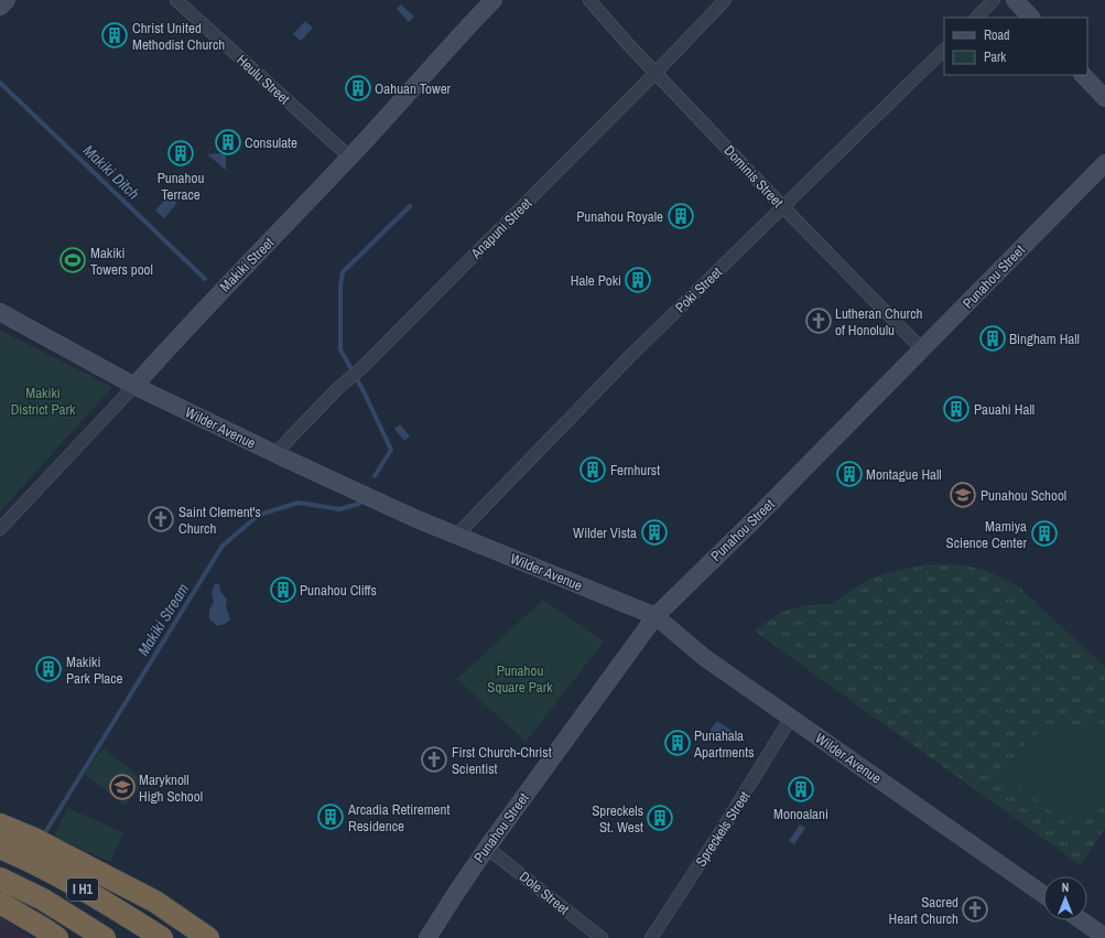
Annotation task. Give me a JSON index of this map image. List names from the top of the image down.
{
  "streets": {
    "highway": ["I H1"],
    "main road": ["Makiki Street", "Punahou Street", "Wilder Avenue"],
    "street": [
      "Heulu Street",
      "Dominis Street",
      "Anapuni Street",
      "Poki Street",
      "Spreckels Street",
      "Dole Street"
    ]
  },
  "crossings": [
    ["Heulu Street", "Makiki Street"],
    ["Dominis Street", "Anapuni Street"],
    ["Dominis Street", "Punahou Street"],
    ["Dominis Street", "Poki Street"],
    ["Anapuni Street", "Wilder Avenue"],
    ["Makiki Street", "Wilder Avenue"],
    ["Punahou Street", "Wilder Avenue"],
    ["Punahou Street", "Dole Street"],
    ["Poki Street", "Wilder Avenue"],
    ["Wilder Avenue", "Spreckels Street"]
  ],
  "water": ["Makiki Ditch", "Makiki Stream"],
  "parks": ["Makiki District Park", "Punahou Square Park"],
  "places": {
    "building": [
      "Christ United Methodist Church",
      "Oahuan Tower",
      "Consulate",
      "Punahou Terrace",
      "Punahou Royale",
      "Hale Poki",
      "Bingham Hall",
      "Pauahi Hall",
      "Fernhurst",
      "Montague Hall",
      "Wilder Vista",
      "Mamiya Science Center",
      "Punahou Cliffs",
      "Makiki Park Place",
      "Punahala Apartments",
      "Monoalani",
      "Arcadia Retirement Residence",
      "Spreckels St. West"
    ],
    "sports": ["Makiki Towers pool"],
    "church": [
      "Lutheran Church of Honolulu",
      "Saint Clement's Church",
      "First Church-Christ Scientist",
      "Sacred Heart Church"
    ],
    "school or university": ["Punahou School", "Maryknoll High School"]
  },
  "legend": ["Road", "Park"],
  "north": "top"
}
